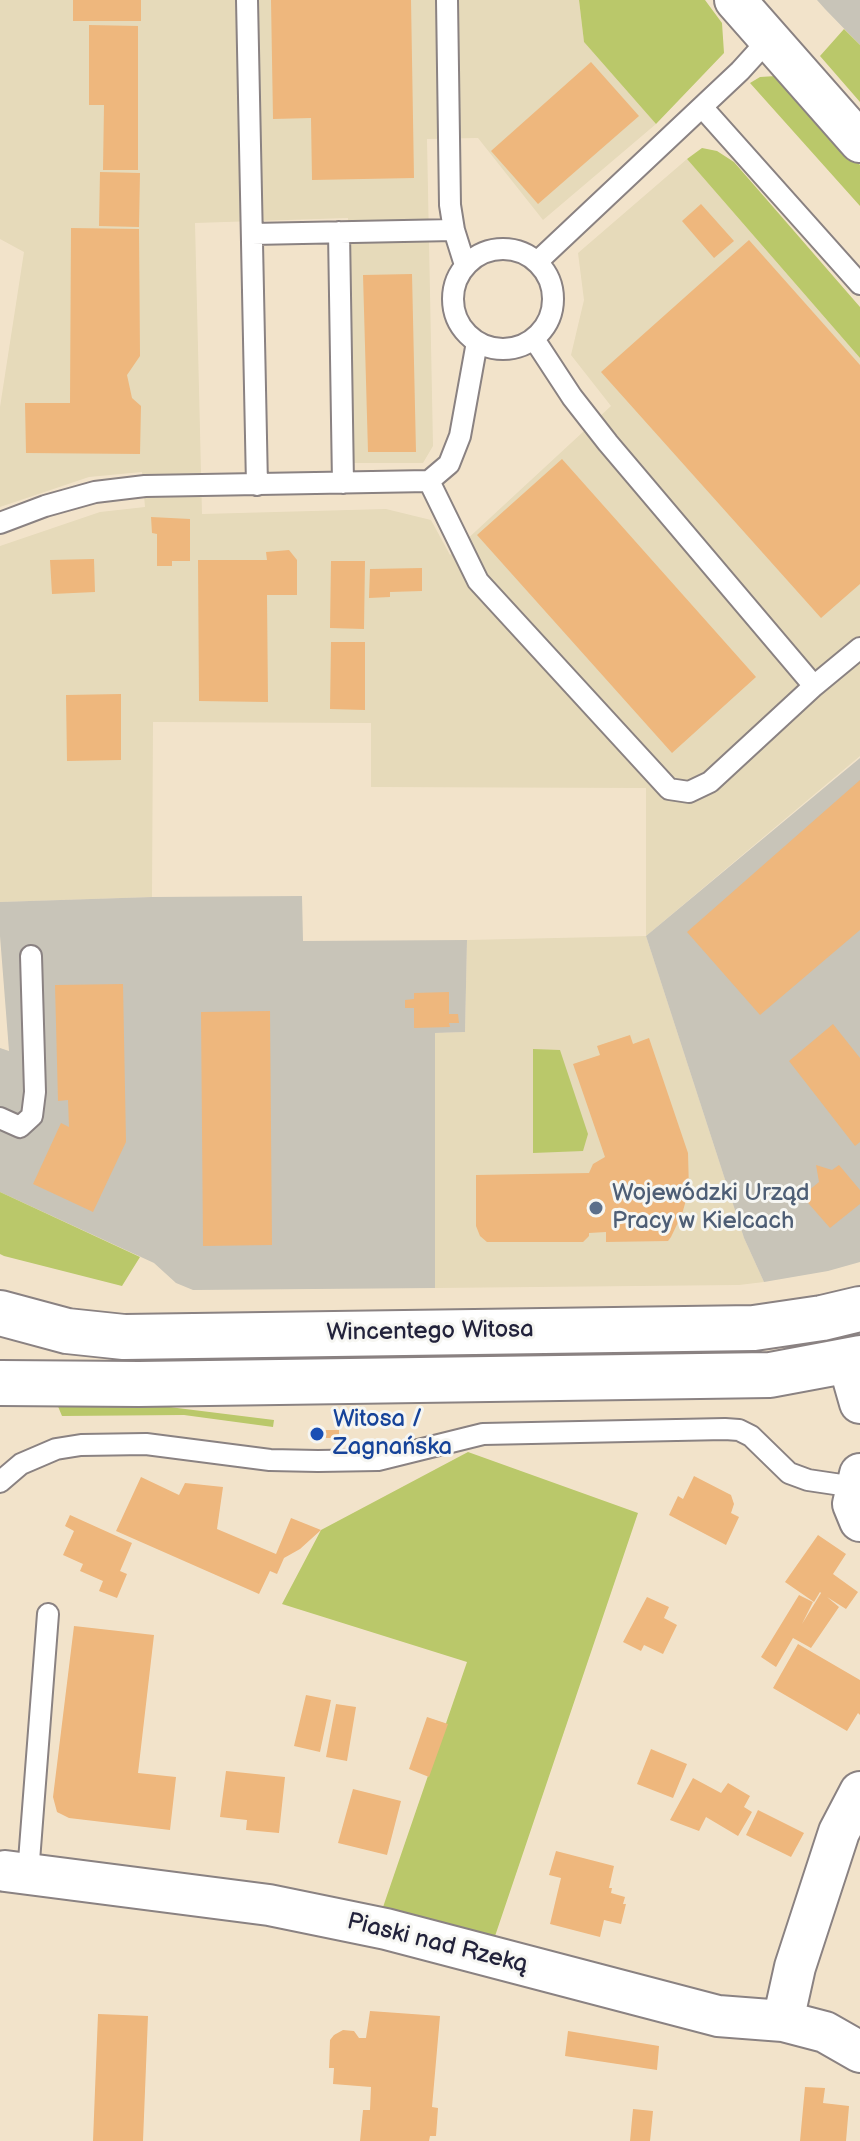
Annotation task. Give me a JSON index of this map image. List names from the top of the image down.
{
  "streets": {
    "main road": ["Wincentego Witosa"],
    "street": ["Piaski nad Rzeką"]
  },
  "places": ["Wojewódzki Urząd Pracy w Kielcach", "Witosa / Zagnańska"]
}
